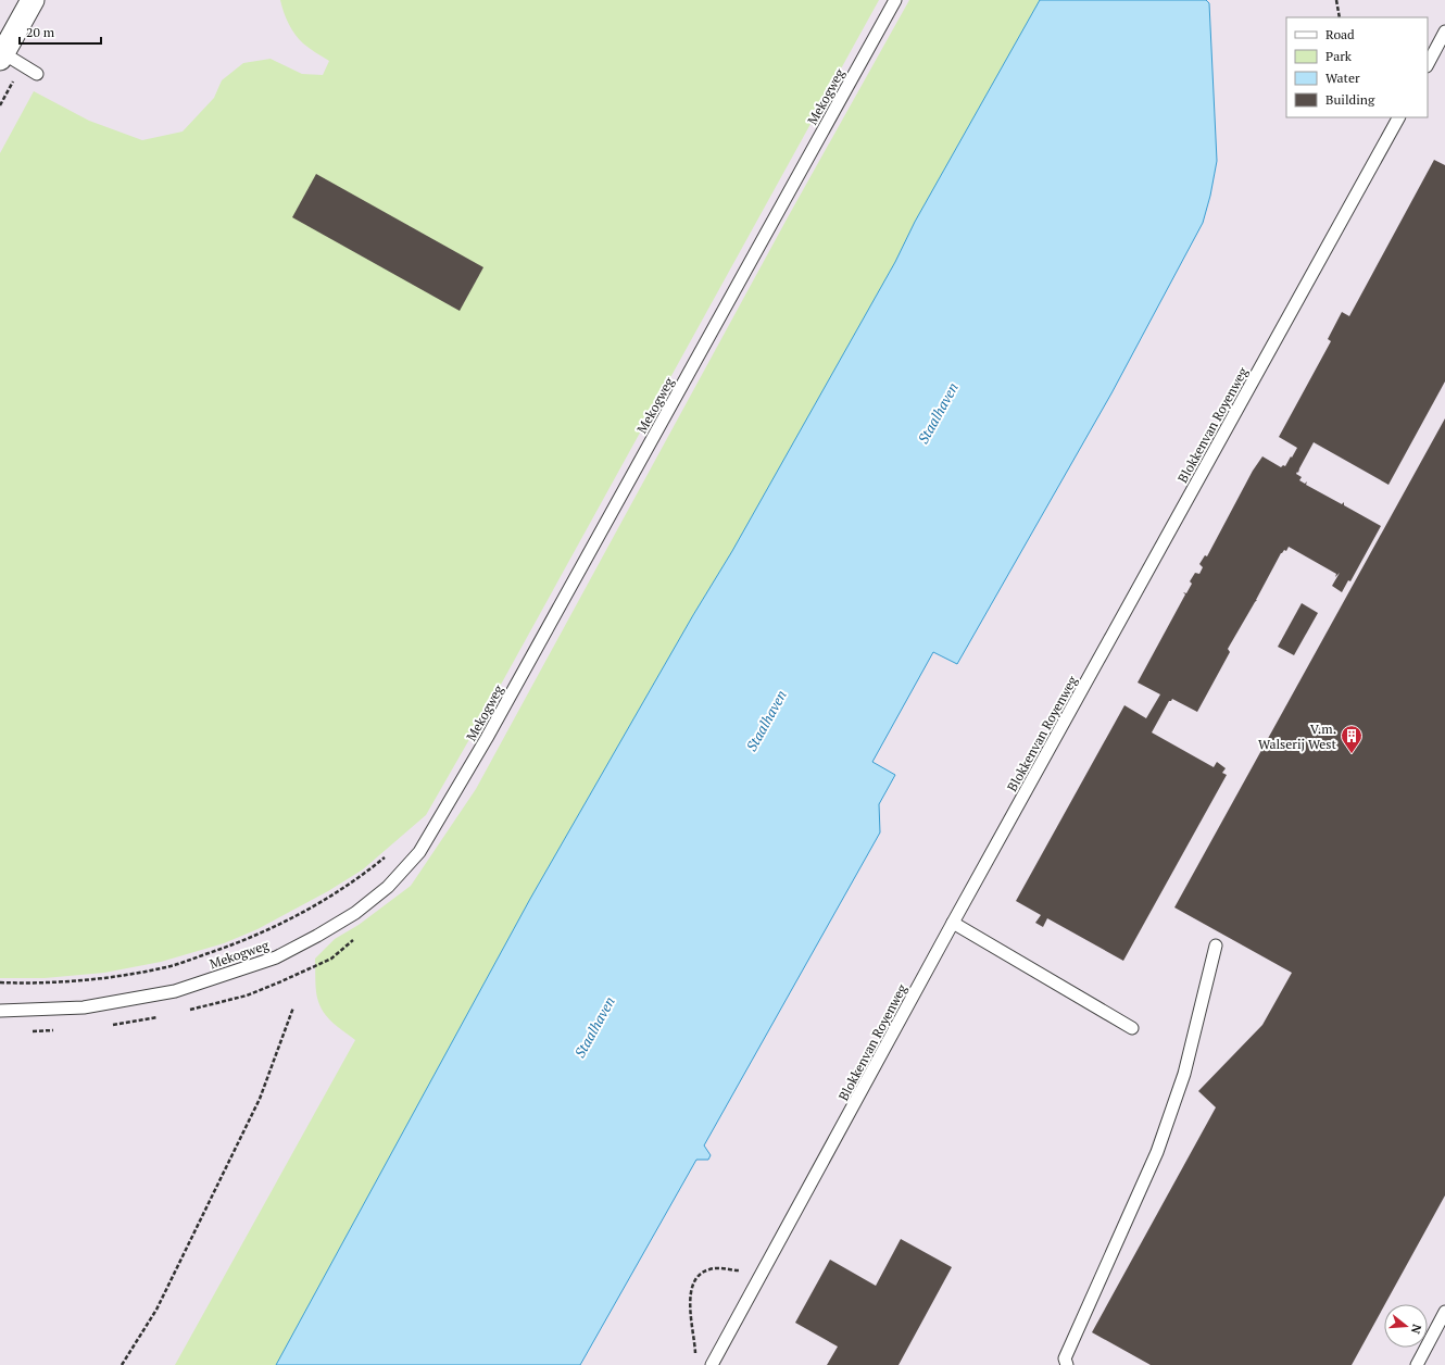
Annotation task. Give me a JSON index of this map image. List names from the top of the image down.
{
  "streets": {
    "lane": ["Mekogweg", "Blokkenvan Royenweg"]
  },
  "water": ["Staalhaven"],
  "places": {
    "building": ["V.m. Walserij West"]
  },
  "legend": [
    "Road",
    "Park",
    "Water",
    "Building"
  ],
  "scale_bar": "20 m",
  "north": "right"
}
